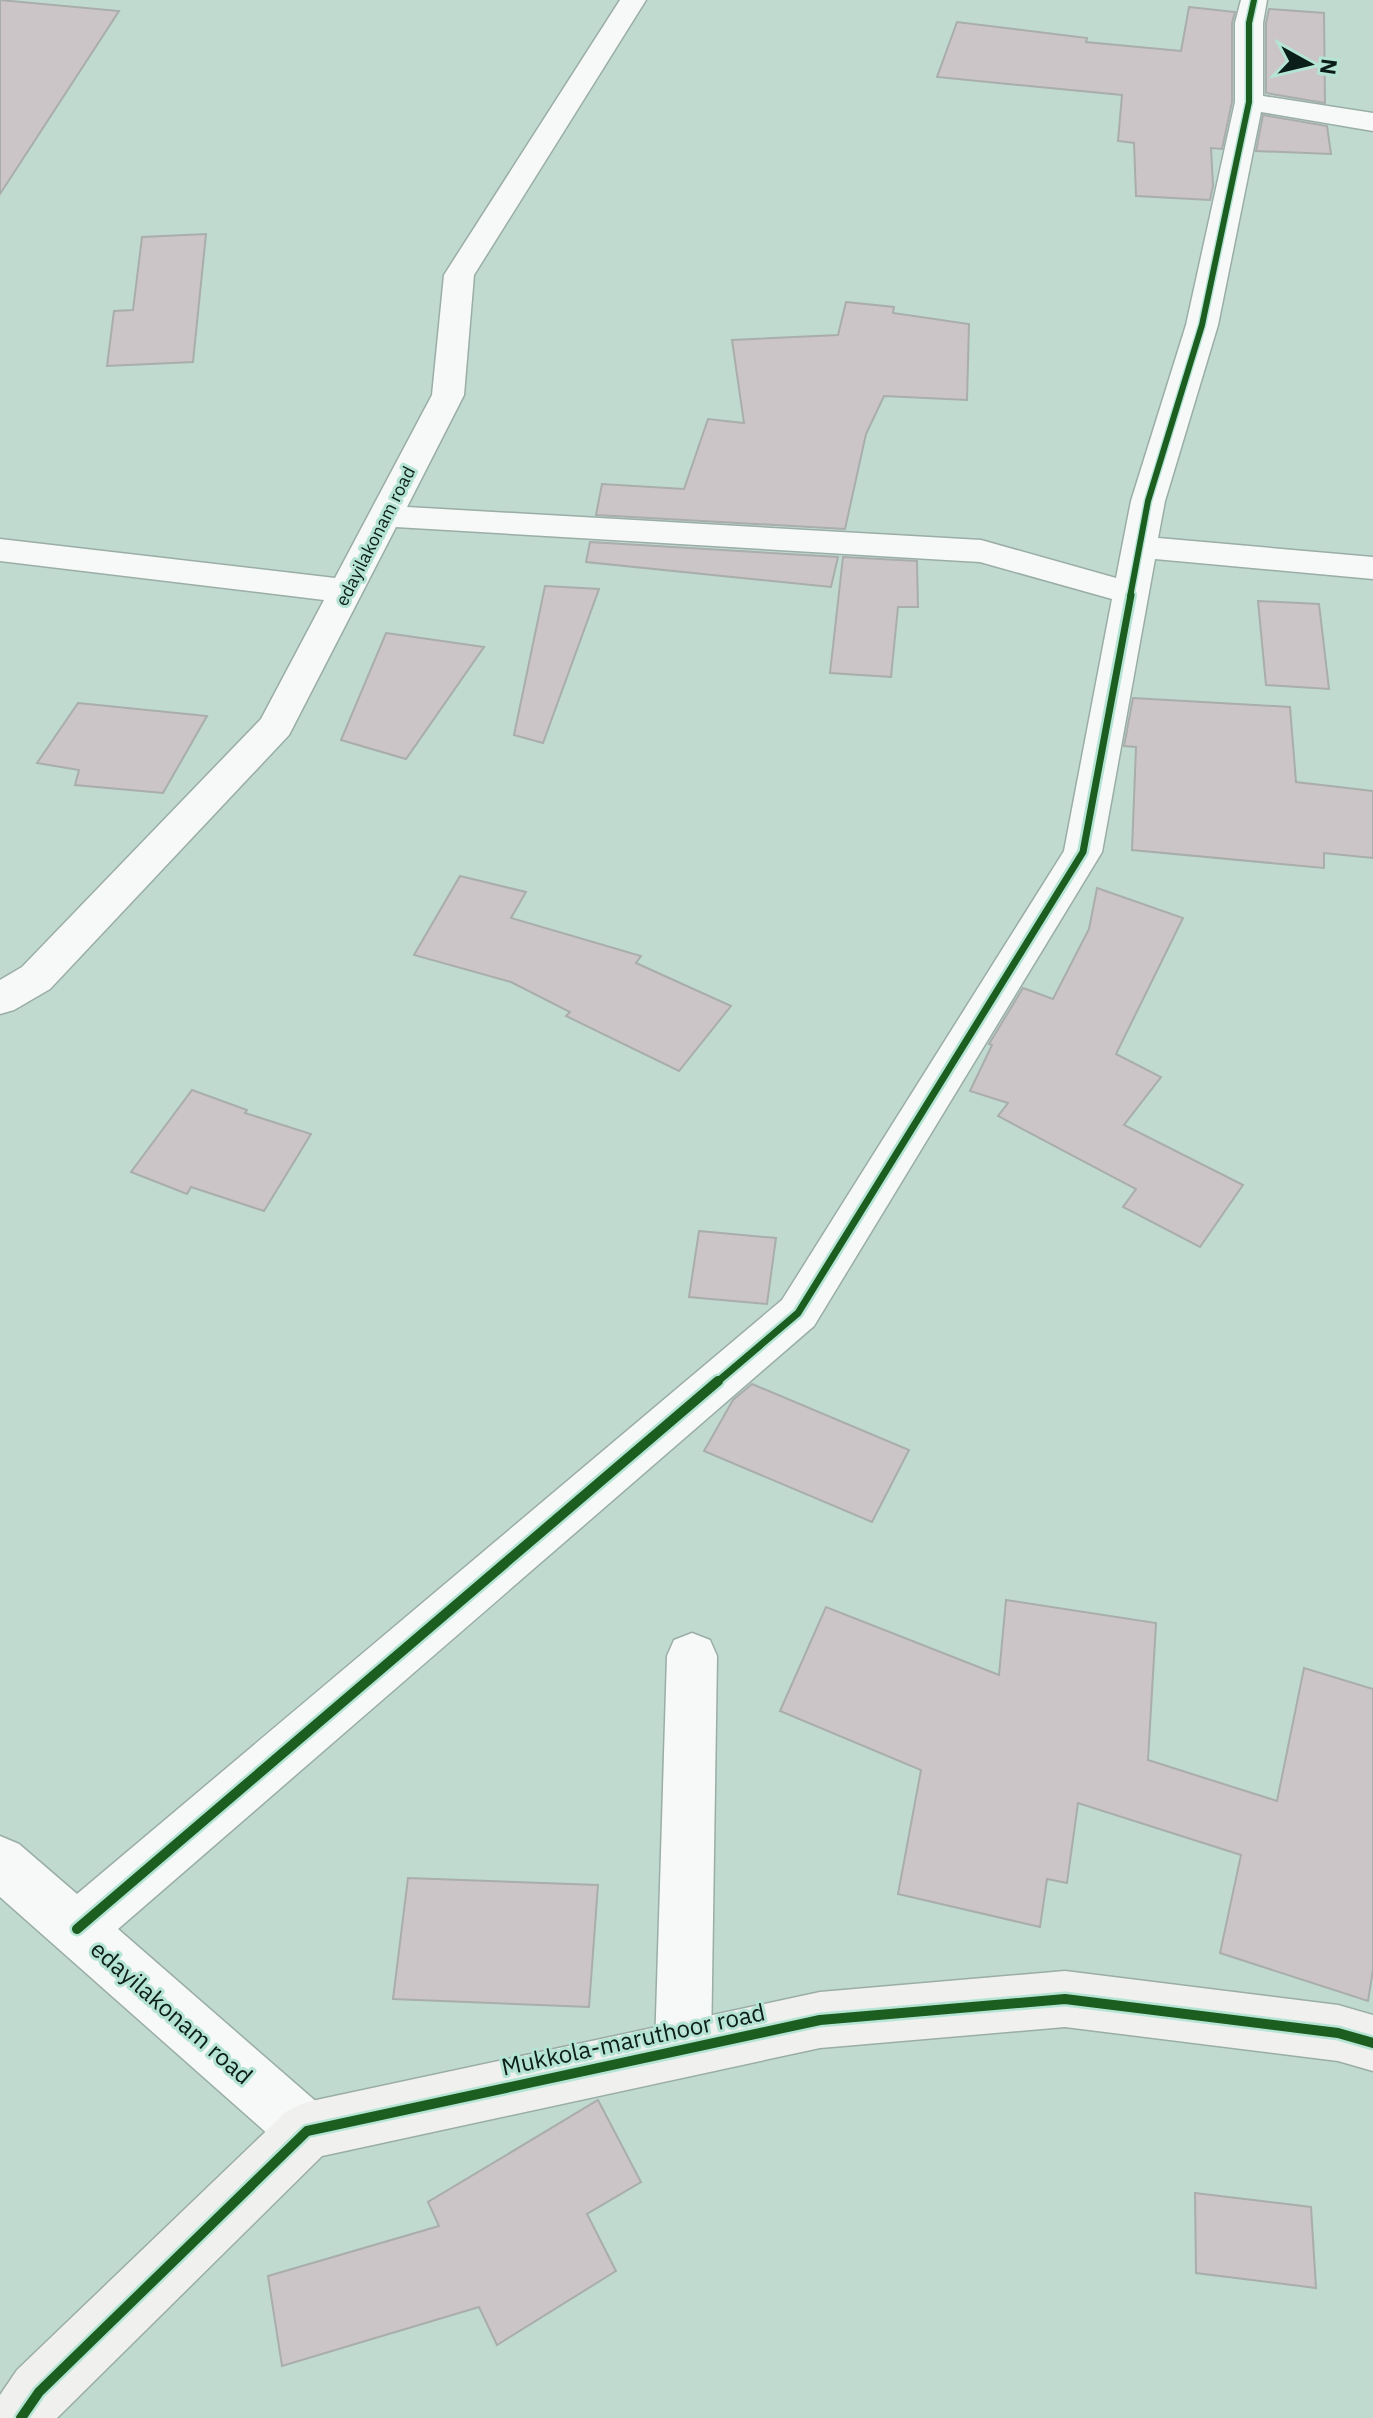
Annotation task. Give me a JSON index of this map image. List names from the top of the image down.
{
  "streets": {
    "street": ["edayilakonam road", "Mukkola-maruthoor road"]
  },
  "crossings": [
    ["edayilakonam road", "Mukkola-maruthoor road"]
  ],
  "north": "right"
}
